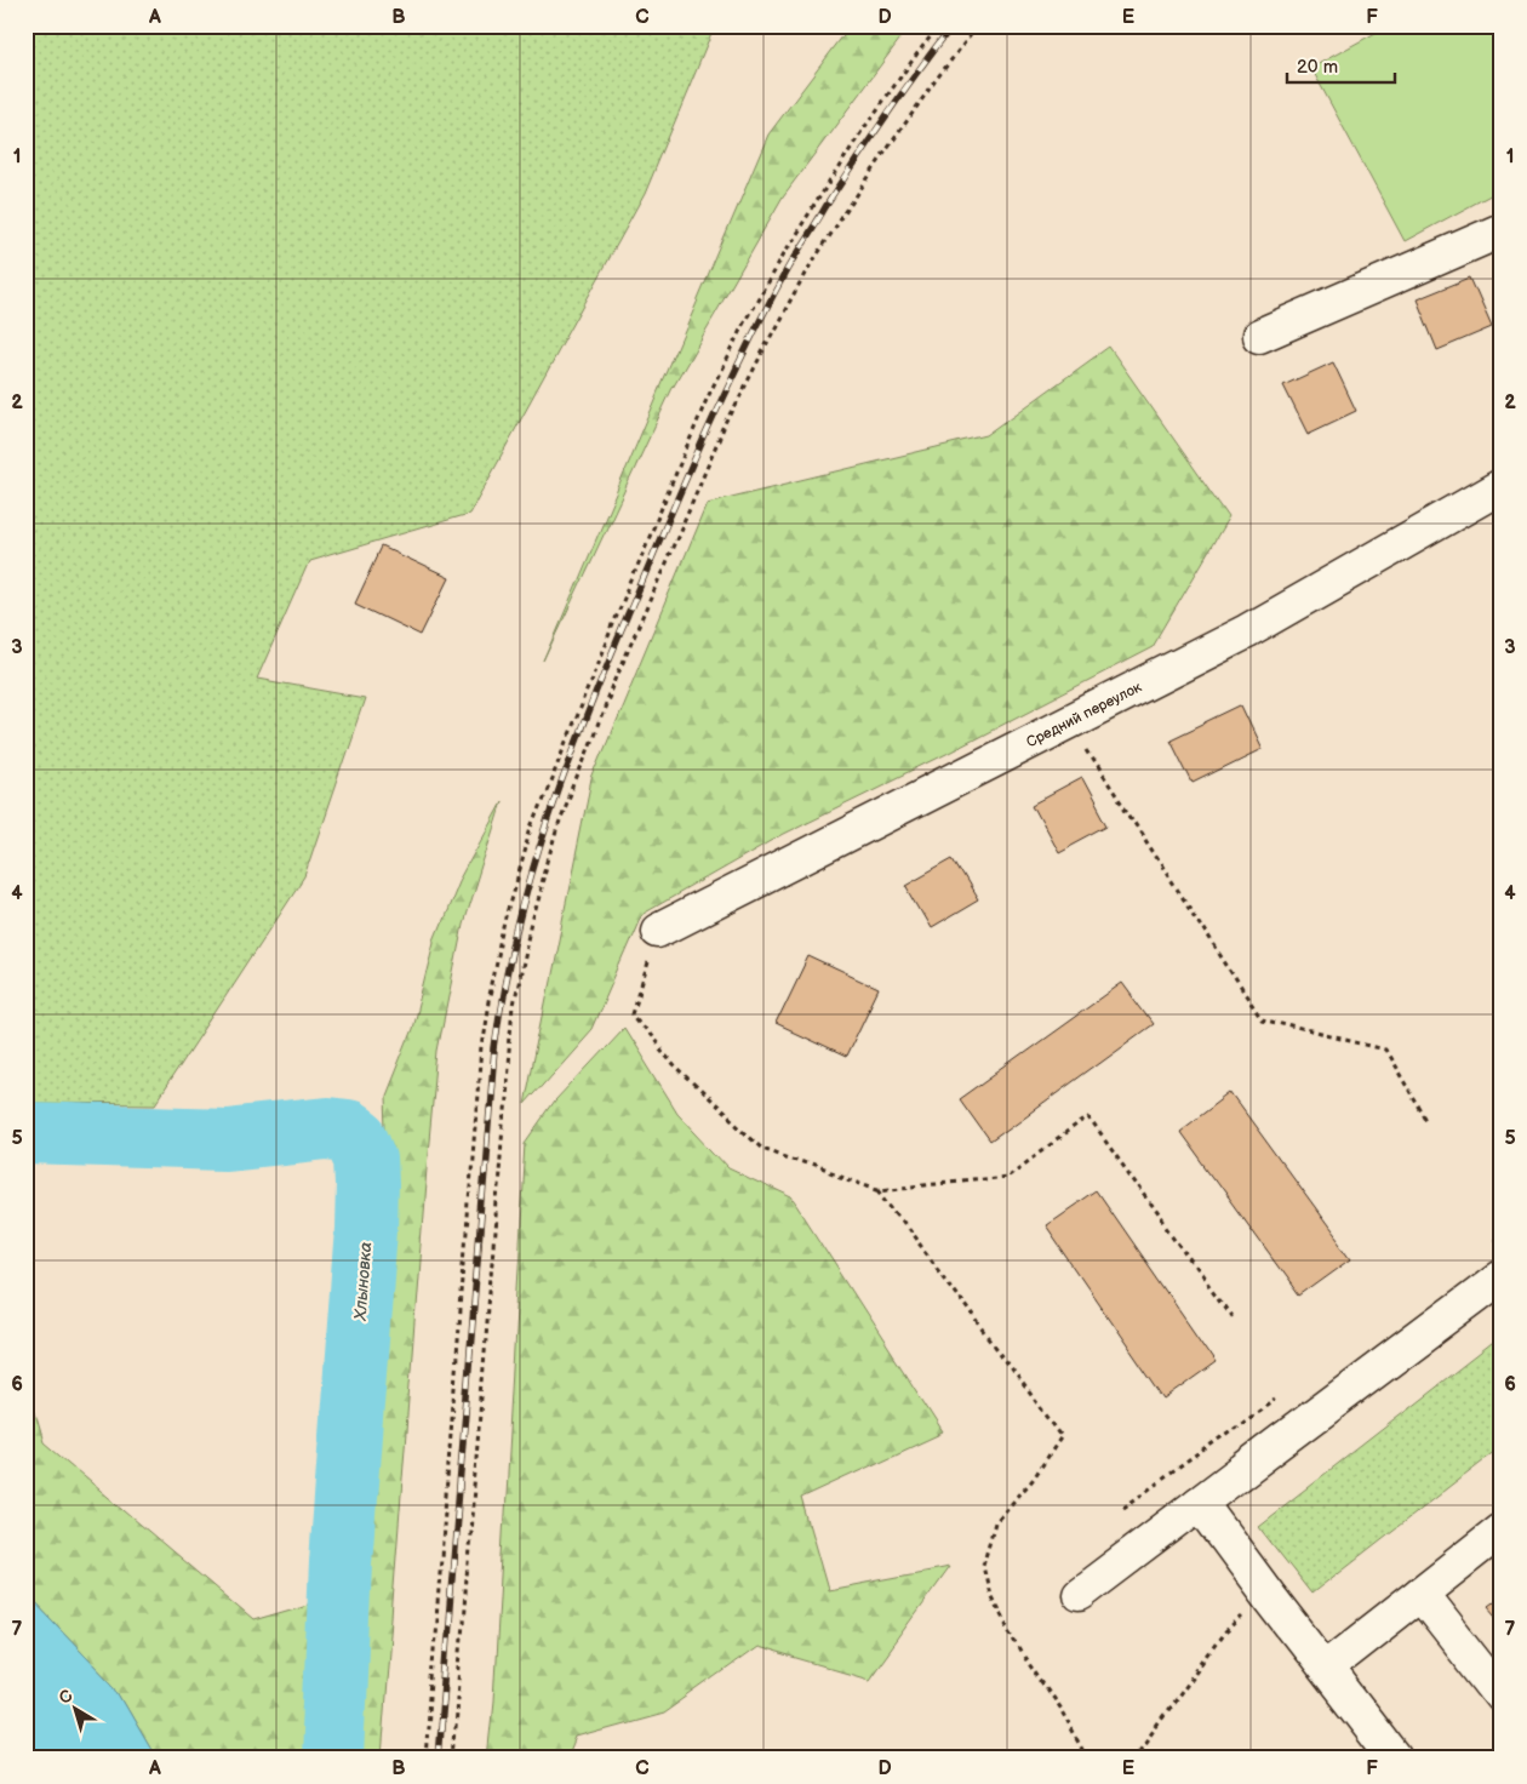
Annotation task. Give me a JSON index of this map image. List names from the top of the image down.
{
  "streets": {
    "street": ["Средний переулок"]
  },
  "water": ["Хлыновка"],
  "scale_bar": "20 m",
  "north": "top left",
  "grid": {
    "columns": [
      "A",
      "B",
      "C",
      "D",
      "E",
      "F"
    ],
    "rows": [
      "1",
      "2",
      "3",
      "4",
      "5",
      "6",
      "7"
    ]
  }
}
